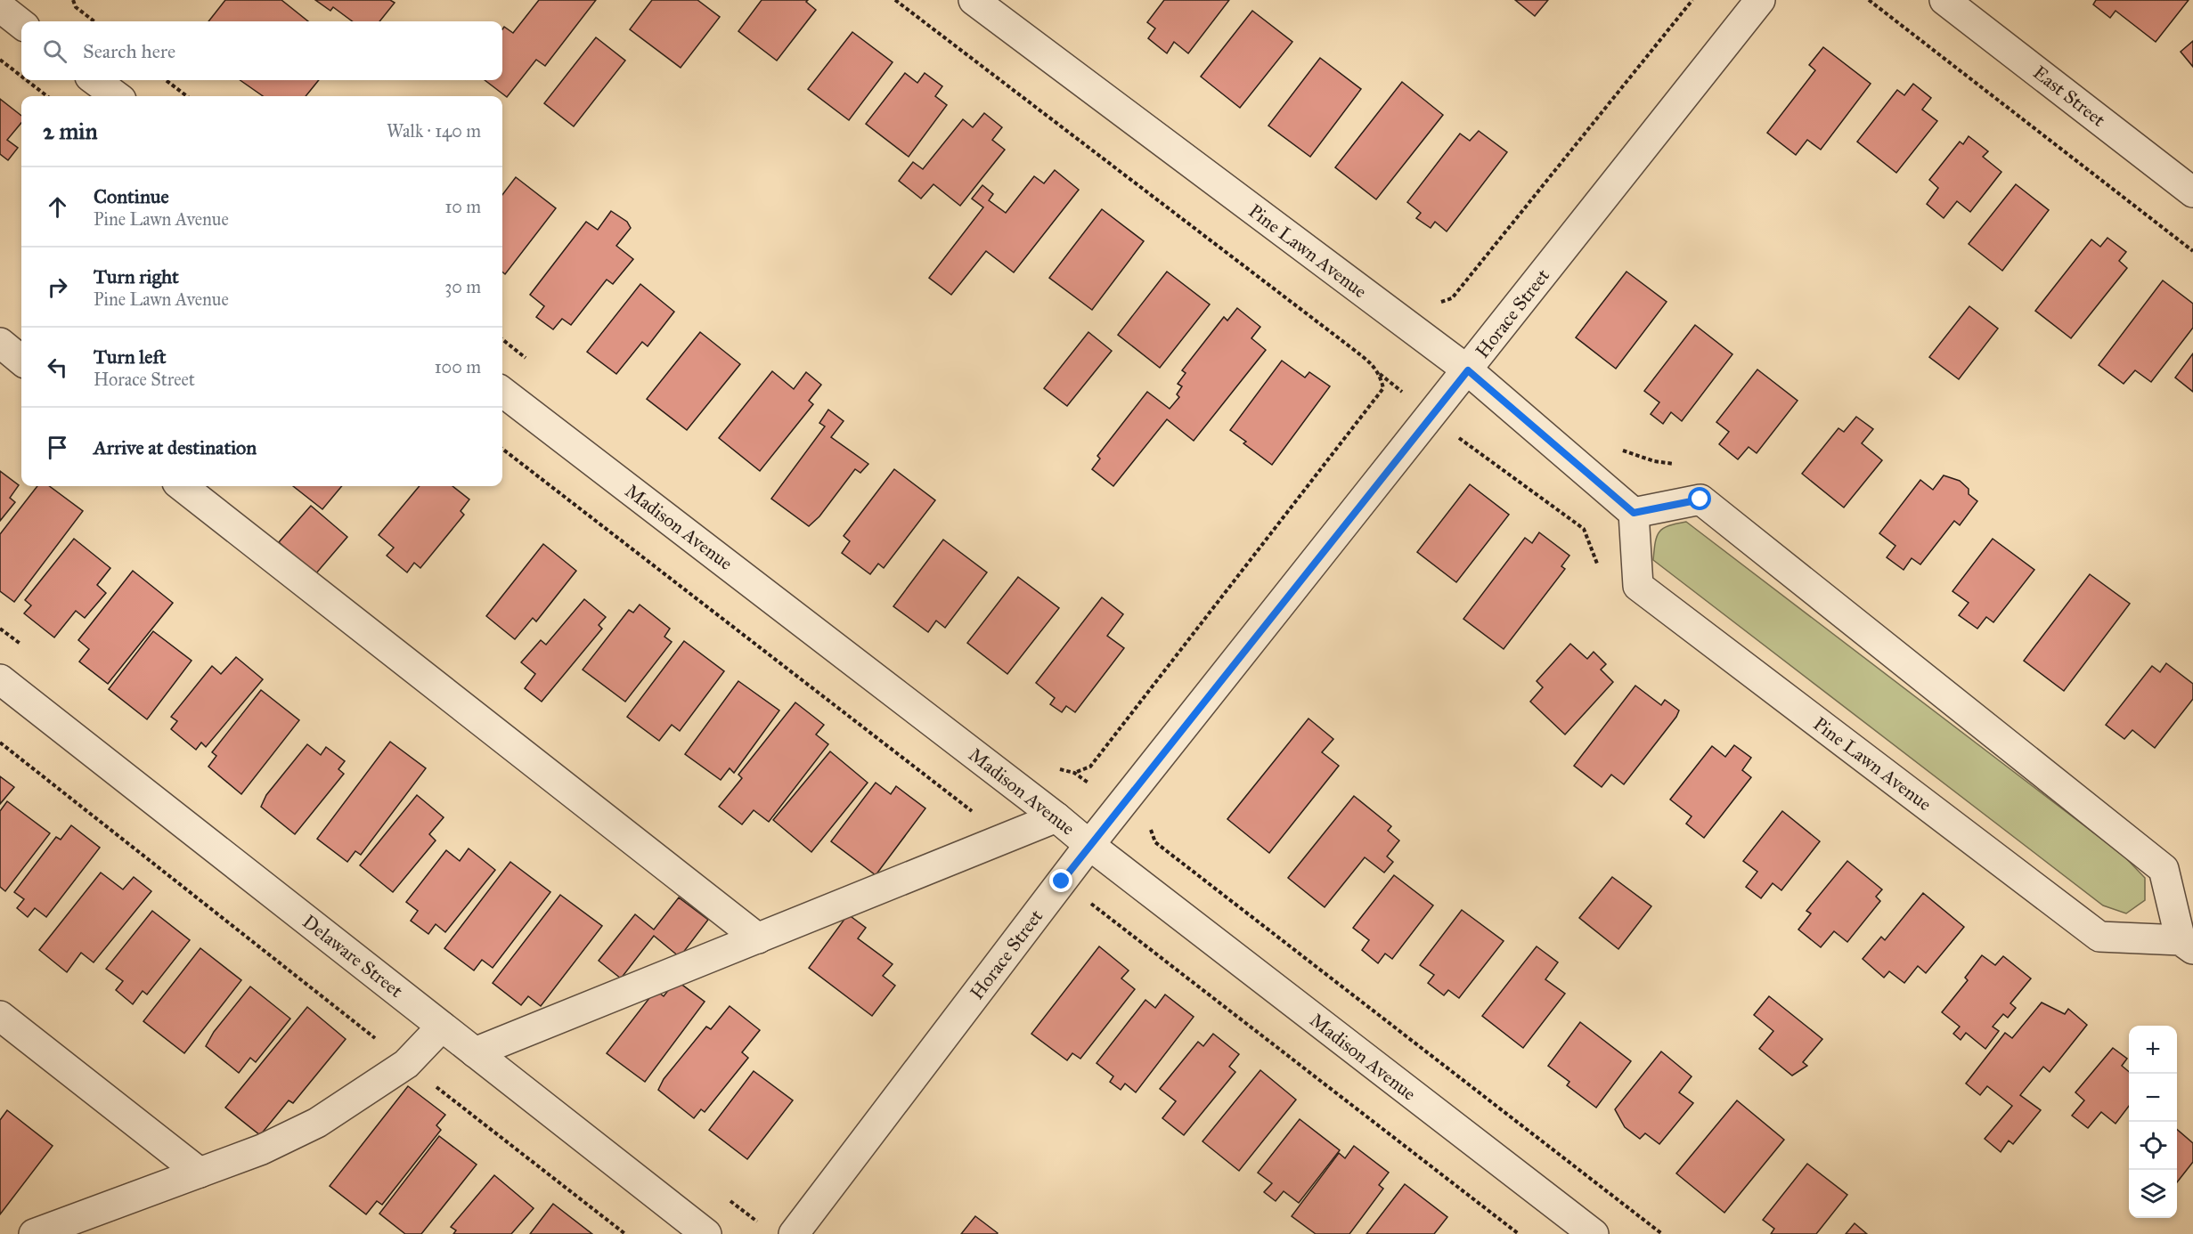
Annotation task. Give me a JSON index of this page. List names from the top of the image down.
{
  "streets": {
    "street": [
      "East Street",
      "Pine Lawn Avenue",
      "Horace Street",
      "Madison Avenue",
      "Delaware Street"
    ]
  },
  "crossings": [
    ["Pine Lawn Avenue", "Horace Street"],
    ["Horace Street", "Madison Avenue"]
  ],
  "page": {
    "search": "Search here",
    "heading": ["2 min", "Walk · 140 m"],
    "list": [
      ["Continue", "Pine Lawn Avenue", "10 m"],
      ["Turn right", "Pine Lawn Avenue", "30 m"],
      ["Turn left", "Horace Street", "100 m"],
      "Arrive at destination"
    ],
    "map_buttons": ["+", "−"]
  }
}
